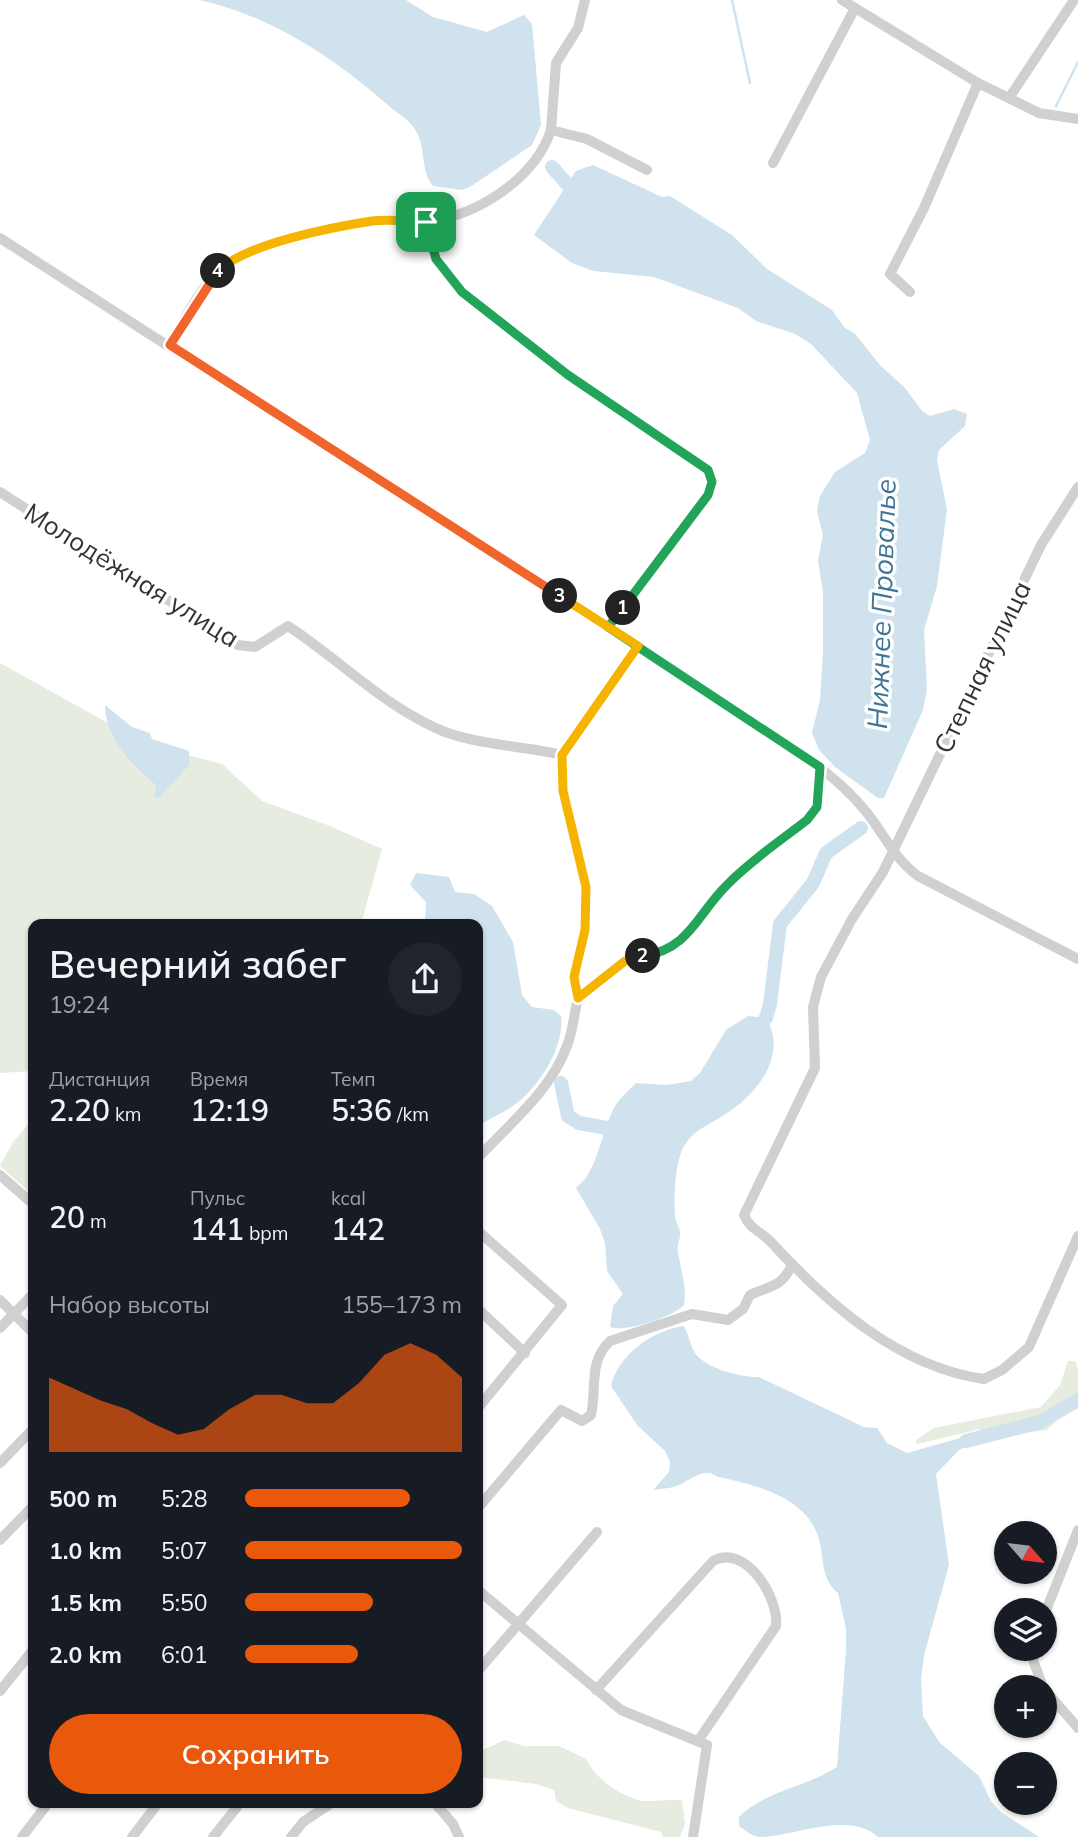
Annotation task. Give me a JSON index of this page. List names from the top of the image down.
{
  "streets": {
    "street": ["Молодёжная улица", "Степная улица"]
  },
  "water": ["Нижнее Провалье"],
  "north": "bottom right",
  "page": {
    "pins": [
      "4",
      "3",
      "1",
      "2"
    ],
    "heading": ["Вечерний забег", "19:24"],
    "stats": [
      ["Дистанция", "2.20 km"],
      ["Время", "12:19"],
      ["Темп", "5:36 /km"],
      ["20 m"],
      ["Пульс", "141 bpm"],
      ["kcal", "142"]
    ],
    "chart": ["Набор высоты", "155–173 m"],
    "list": [
      {
        "name": "500 m",
        "note": "5:28"
      },
      {
        "name": "1.0 km",
        "note": "5:07"
      },
      {
        "name": "1.5 km",
        "note": "5:50"
      },
      {
        "name": "2.0 km",
        "note": "6:01"
      }
    ],
    "map_buttons": ["+", "−"],
    "buttons": "Сохранить"
  }
}
